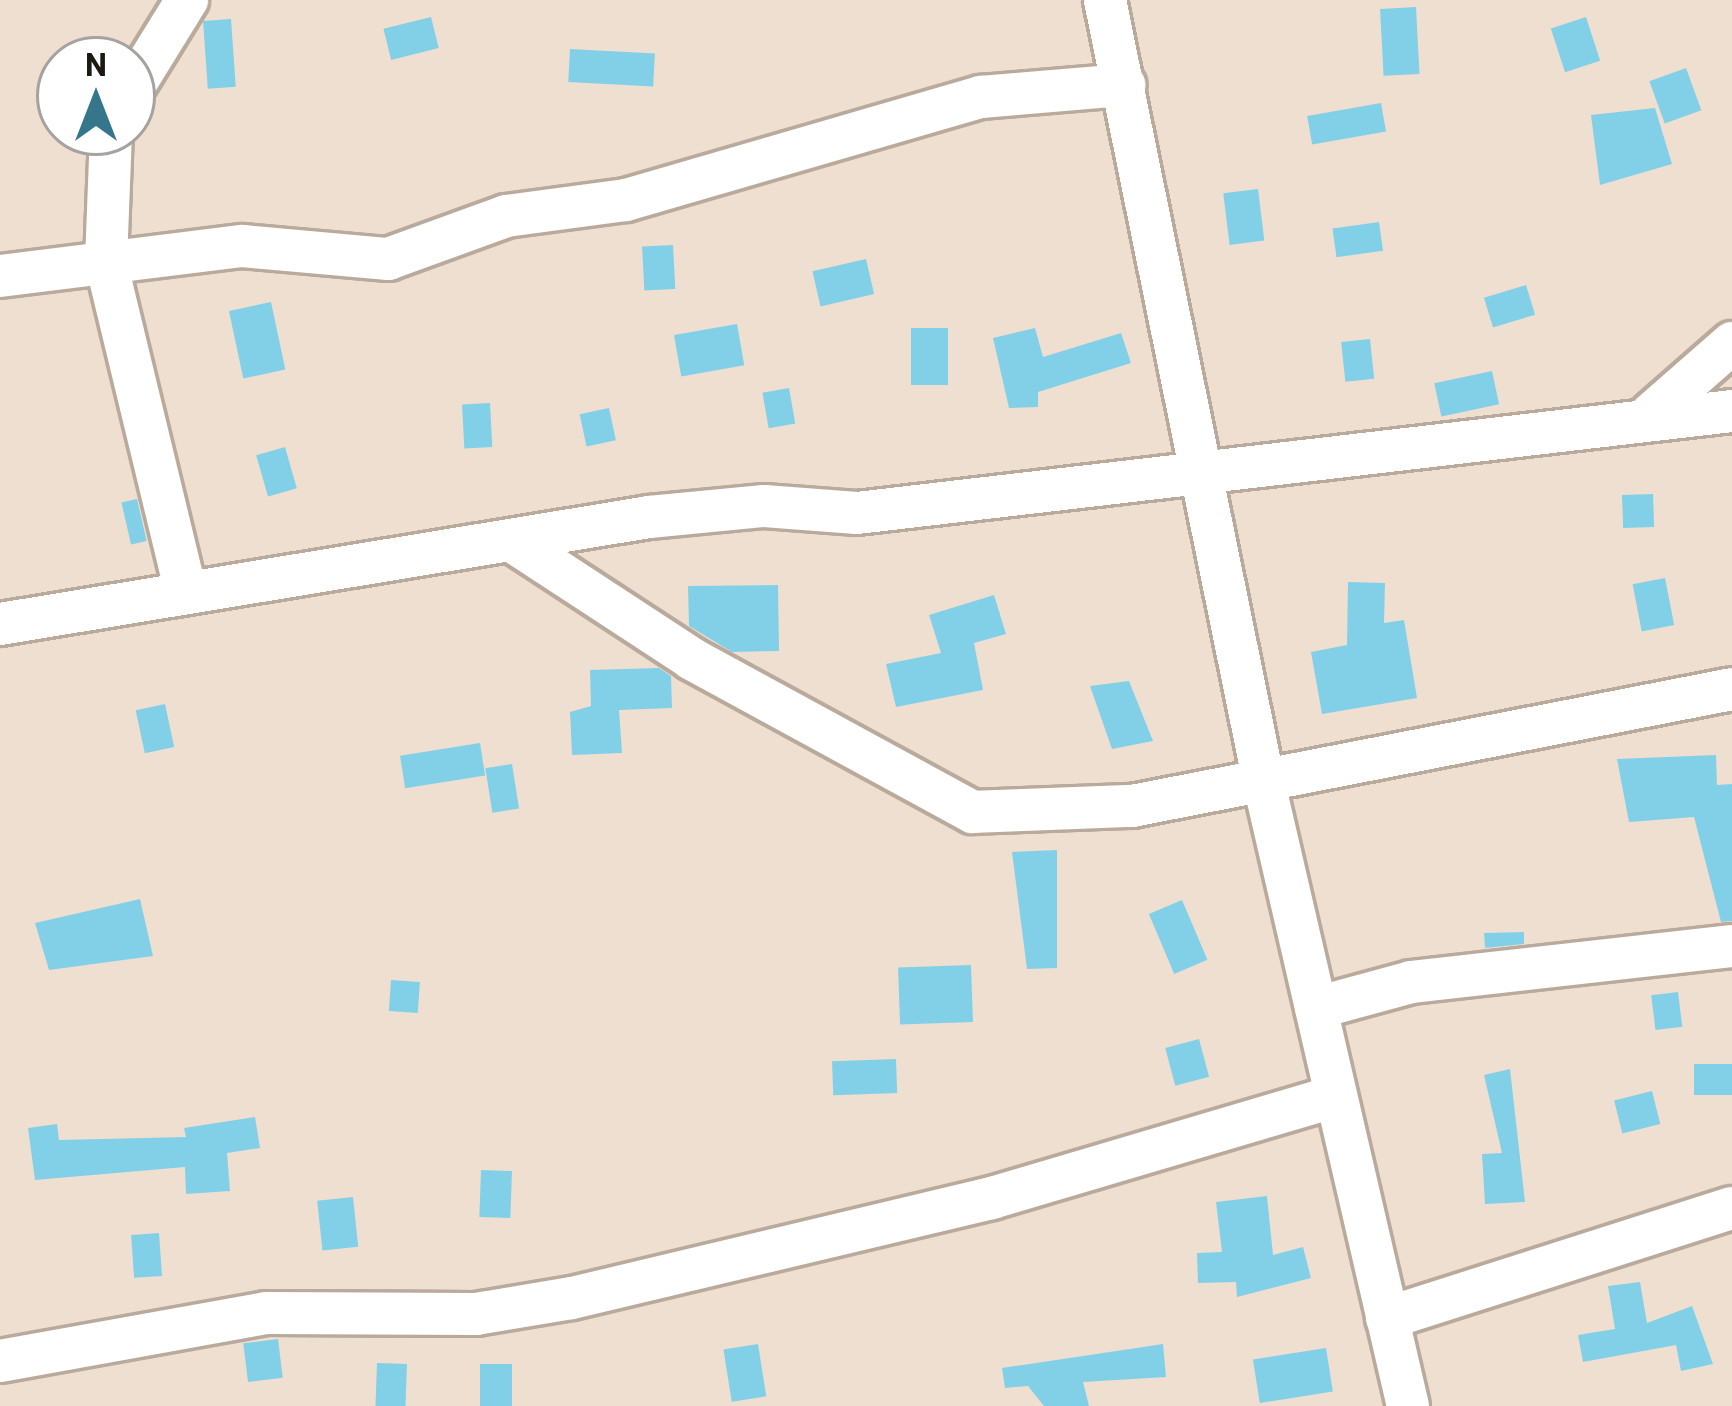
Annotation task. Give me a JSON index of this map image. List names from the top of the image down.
{
  "north": "top"
}
